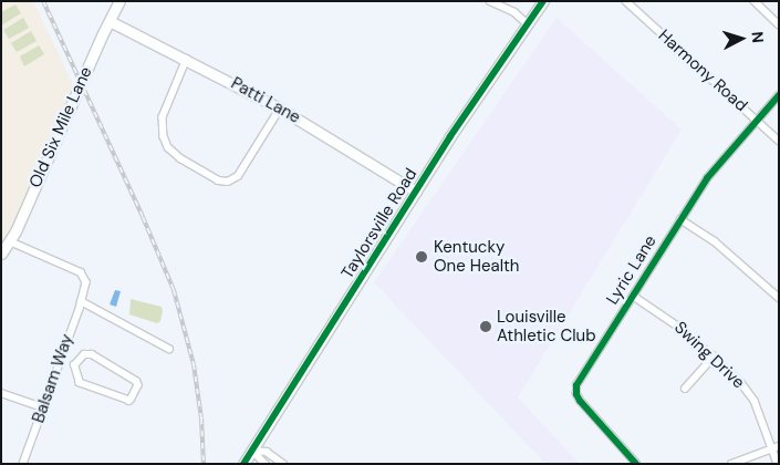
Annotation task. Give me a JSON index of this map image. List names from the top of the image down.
{
  "streets": {
    "street": [
      "Harmony Road",
      "Patti Lane",
      "Old Six Mile Lane",
      "Taylorsville Road",
      "Lyric Lane",
      "Swing Drive",
      "Balsam Way"
    ]
  },
  "crossings": [
    ["Harmony Road", "Lyric Lane"],
    ["Patti Lane", "Old Six Mile Lane"],
    ["Patti Lane", "Taylorsville Road"],
    ["Lyric Lane", "Swing Drive"]
  ],
  "places": ["Kentucky One Health", "Louisville Athletic Club"],
  "north": "right"
}
